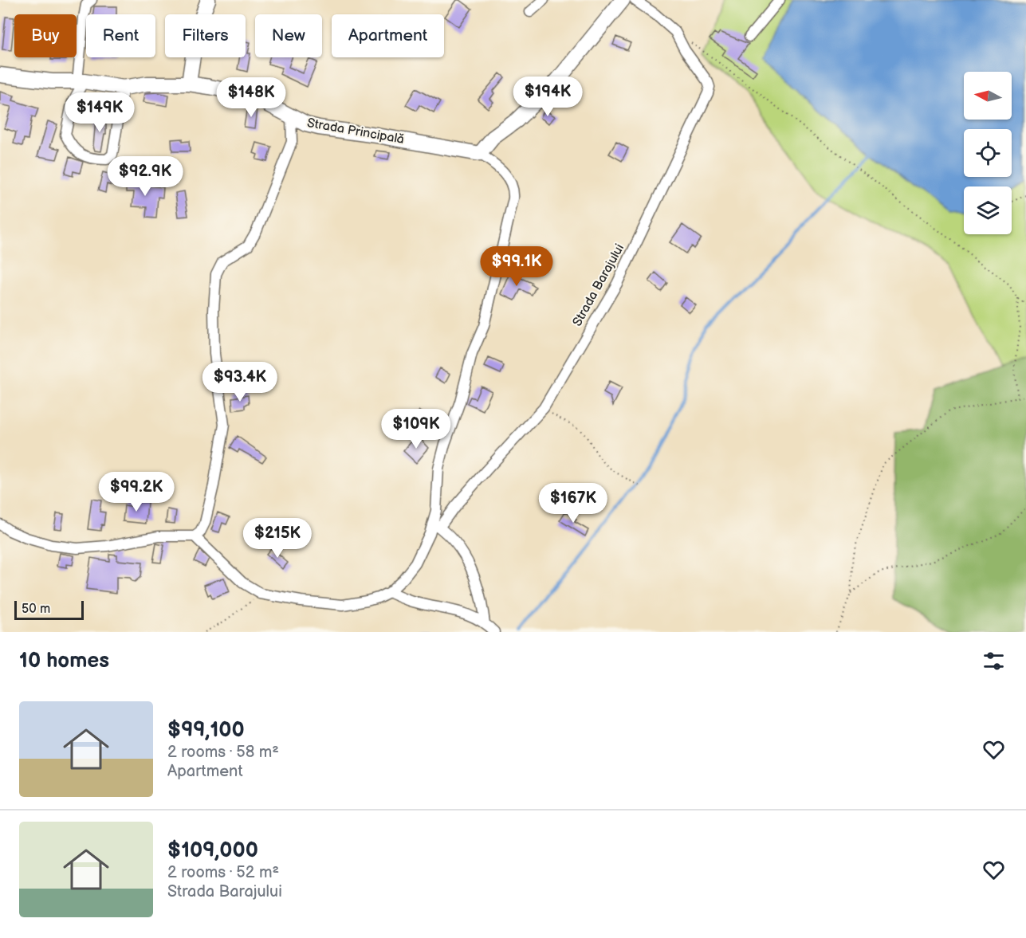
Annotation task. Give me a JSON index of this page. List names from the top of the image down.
{
  "streets": {
    "main road": ["Strada Principală"],
    "street": ["Strada Barajului"]
  },
  "scale_bar": "50 m",
  "north": "left",
  "page": {
    "chip": [
      "Buy",
      "Rent",
      "Filters",
      "New",
      "Apartment"
    ],
    "price": [
      "$194K",
      "$148K",
      "$149K",
      "$92.9K",
      "$99.1K",
      "$93.4K",
      "$109K",
      "$99.2K",
      "$167K",
      "$215K"
    ],
    "scale": "50 m",
    "heading": "10 homes",
    "list": [
      {
        "name": "$99,100",
        "note": "2 rooms · 58 m² · Apartment"
      },
      {
        "name": "$109,000",
        "note": "2 rooms · 52 m² · Strada Barajului"
      }
    ]
  }
}
